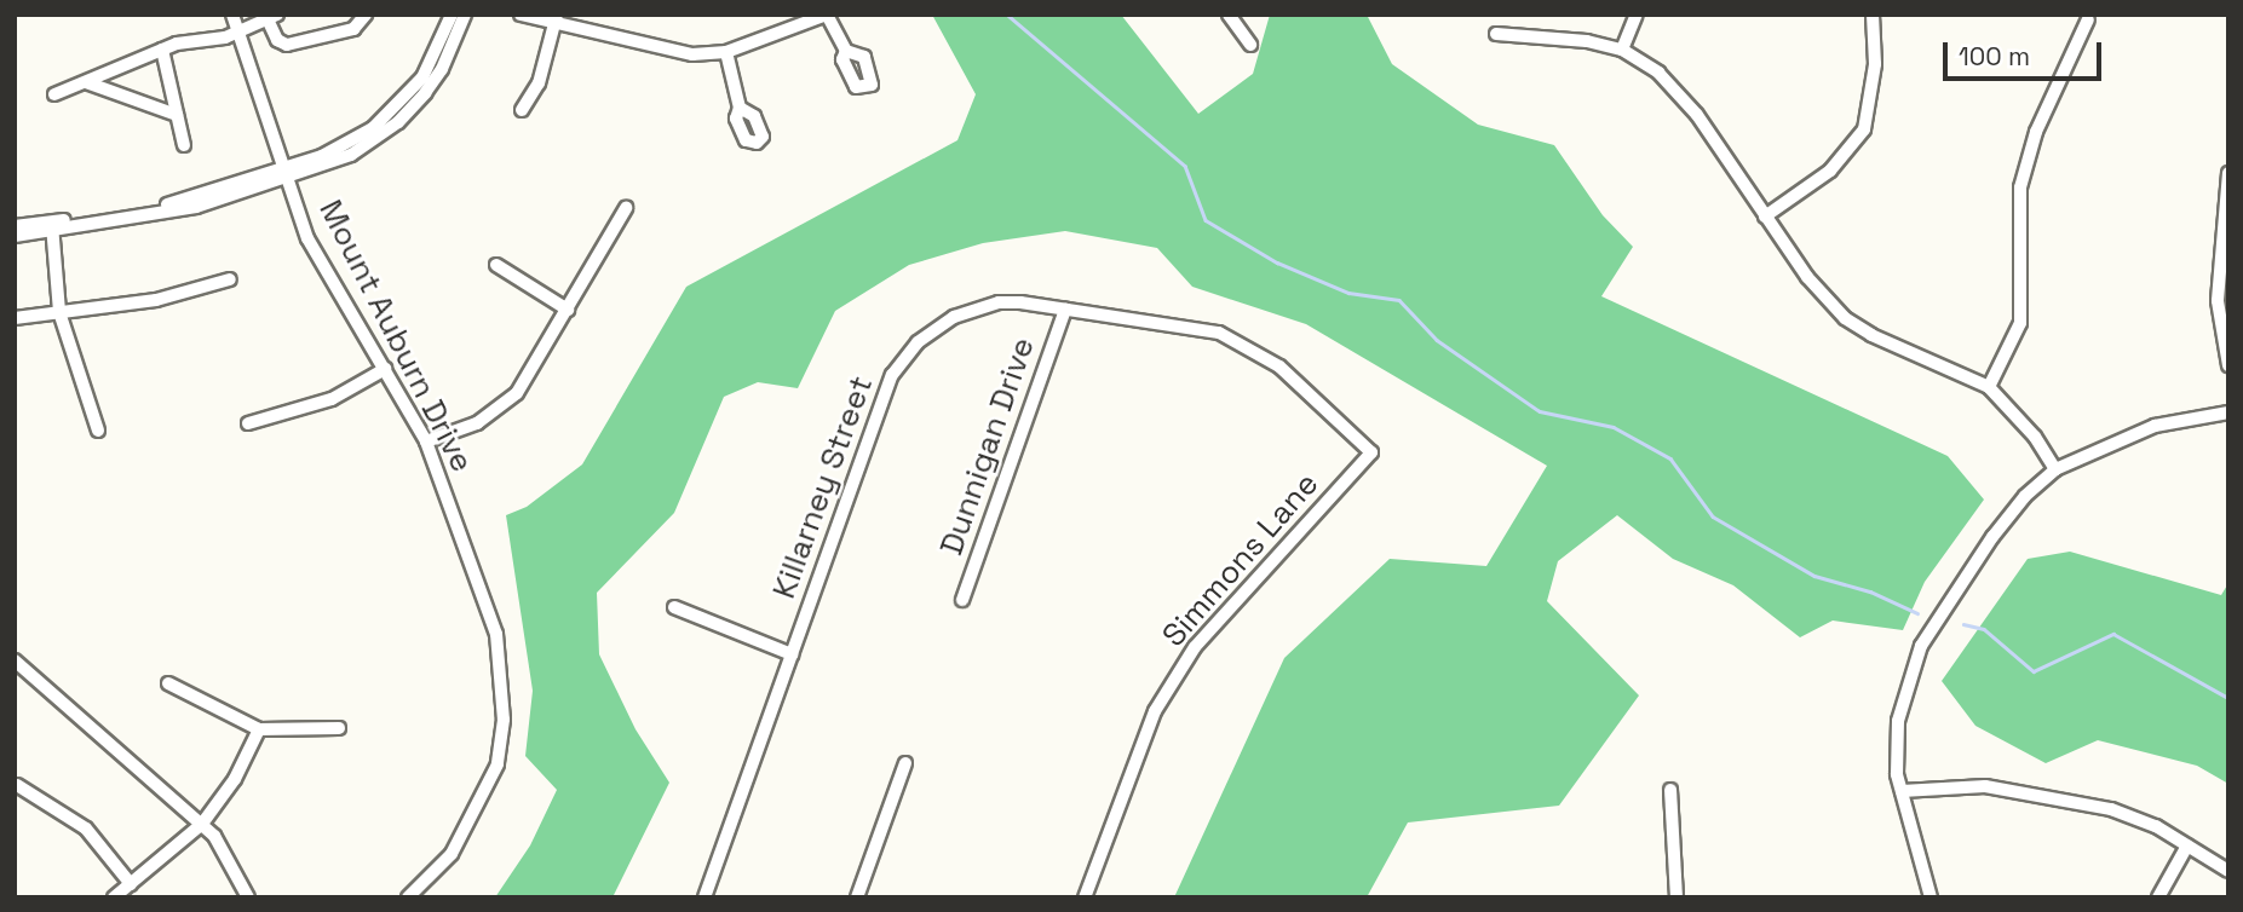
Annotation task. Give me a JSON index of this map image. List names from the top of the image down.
{
  "streets": {
    "street": [
      "Mount Auburn Drive",
      "Dunnigan Drive",
      "Killarney Street",
      "Simmons Lane"
    ]
  },
  "crossings": [
    ["Dunnigan Drive", "Killarney Street"],
    ["Killarney Street", "Simmons Lane"]
  ],
  "scale_bar": "100 m"
}
